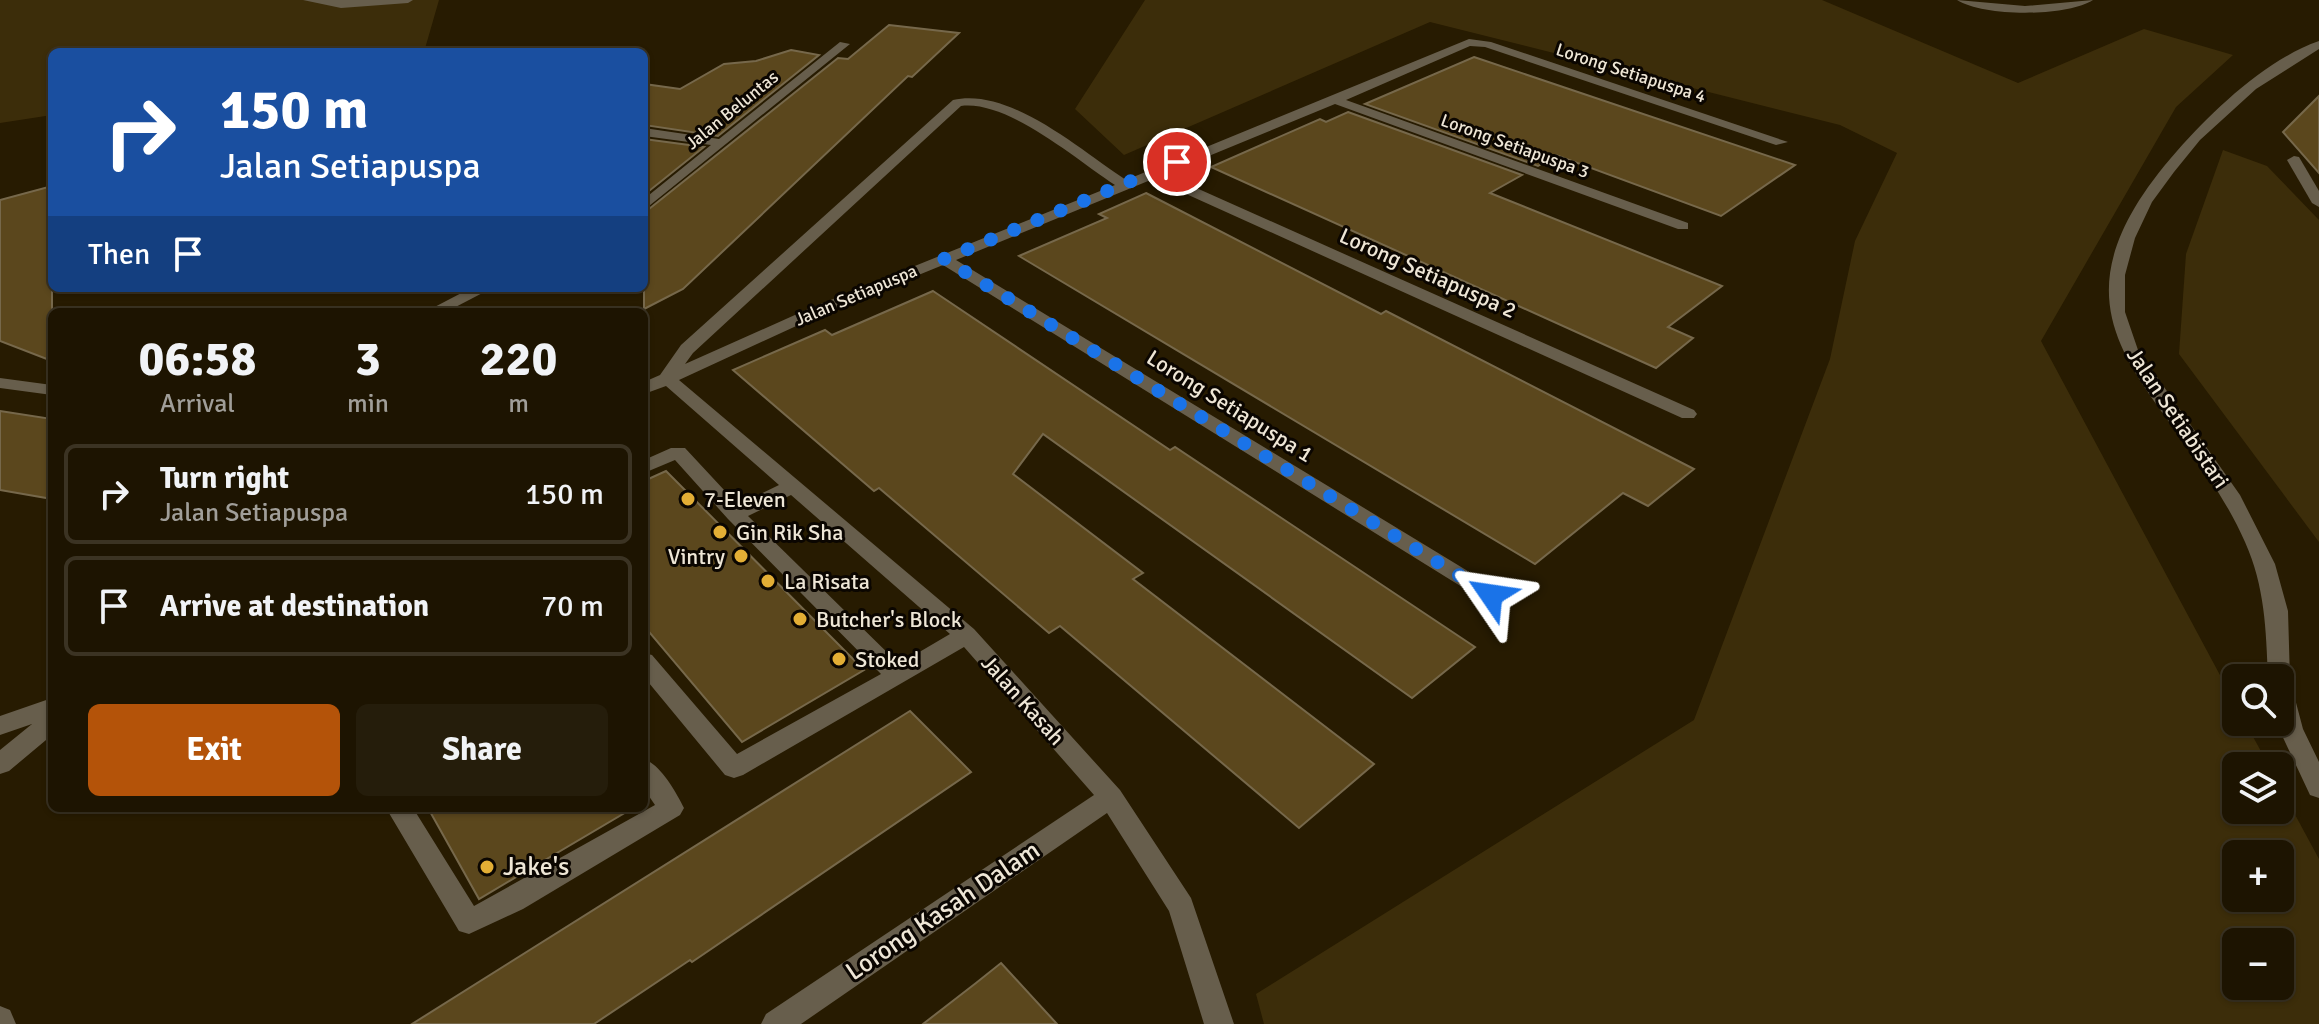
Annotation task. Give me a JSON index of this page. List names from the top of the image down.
{
  "streets": {
    "street": [
      "Lorong Setiapuspa 4",
      "Jalan Beluntas",
      "Lorong Setiapuspa 3",
      "Lorong Setiapuspa 2",
      "Jalan Setiapuspa",
      "Lorong Setiapuspa 1",
      "Jalan Setiabistari",
      "Jalan Kasah",
      "Lorong Kasah Dalam"
    ]
  },
  "crossings": [
    ["Lorong Setiapuspa 4", "Jalan Setiapuspa"],
    ["Lorong Setiapuspa 3", "Jalan Setiapuspa"],
    ["Lorong Setiapuspa 2", "Jalan Setiapuspa"],
    ["Jalan Setiapuspa", "Lorong Setiapuspa 1"],
    ["Jalan Setiapuspa", "Jalan Kasah"],
    ["Jalan Kasah", "Lorong Kasah Dalam"]
  ],
  "places": [
    "7-Eleven",
    "Gin Rik Sha",
    "Vintry",
    "La Risata",
    "Butcher's Block",
    "Stoked",
    "Jake's"
  ],
  "page": {
    "turn": ["150 m", "Jalan Setiapuspa"],
    "then": "Then",
    "eta": [
      "06:58",
      "Arrival",
      "3",
      "min",
      "220",
      "m"
    ],
    "list": [
      {
        "name": "Turn right",
        "note": "Jalan Setiapuspa",
        "value": "150 m"
      },
      {
        "name": "Arrive at destination",
        "value": "70 m"
      }
    ],
    "map_buttons": ["+", "−"],
    "buttons": ["Exit", "Share"]
  }
}
